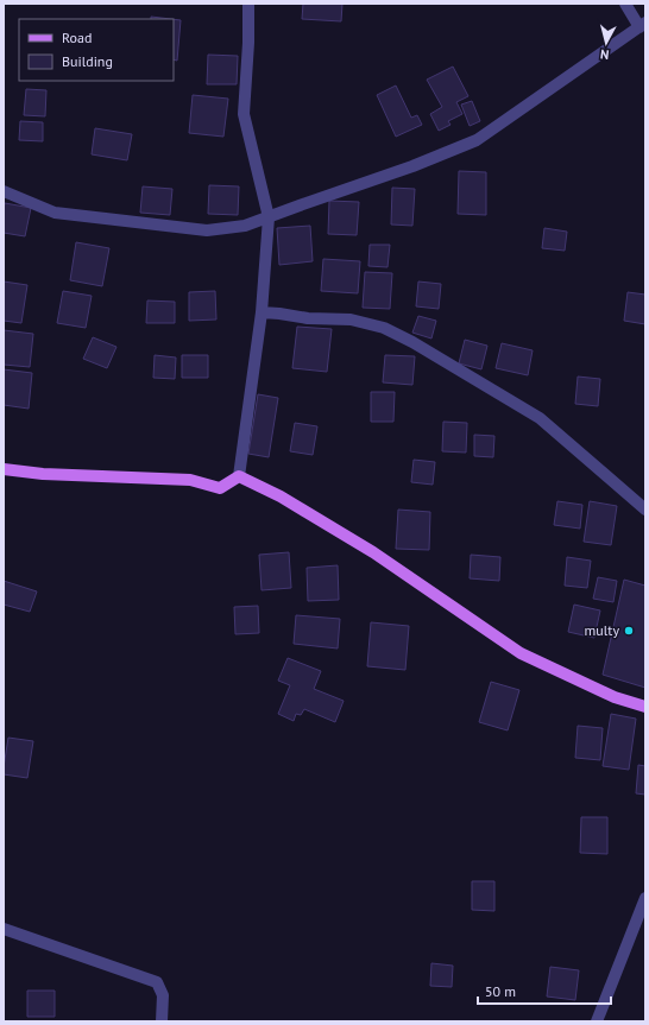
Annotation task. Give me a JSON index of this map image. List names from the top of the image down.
{
  "places": ["multy"],
  "legend": ["Road", "Building"],
  "scale_bar": "50 m",
  "north": "bottom"
}
